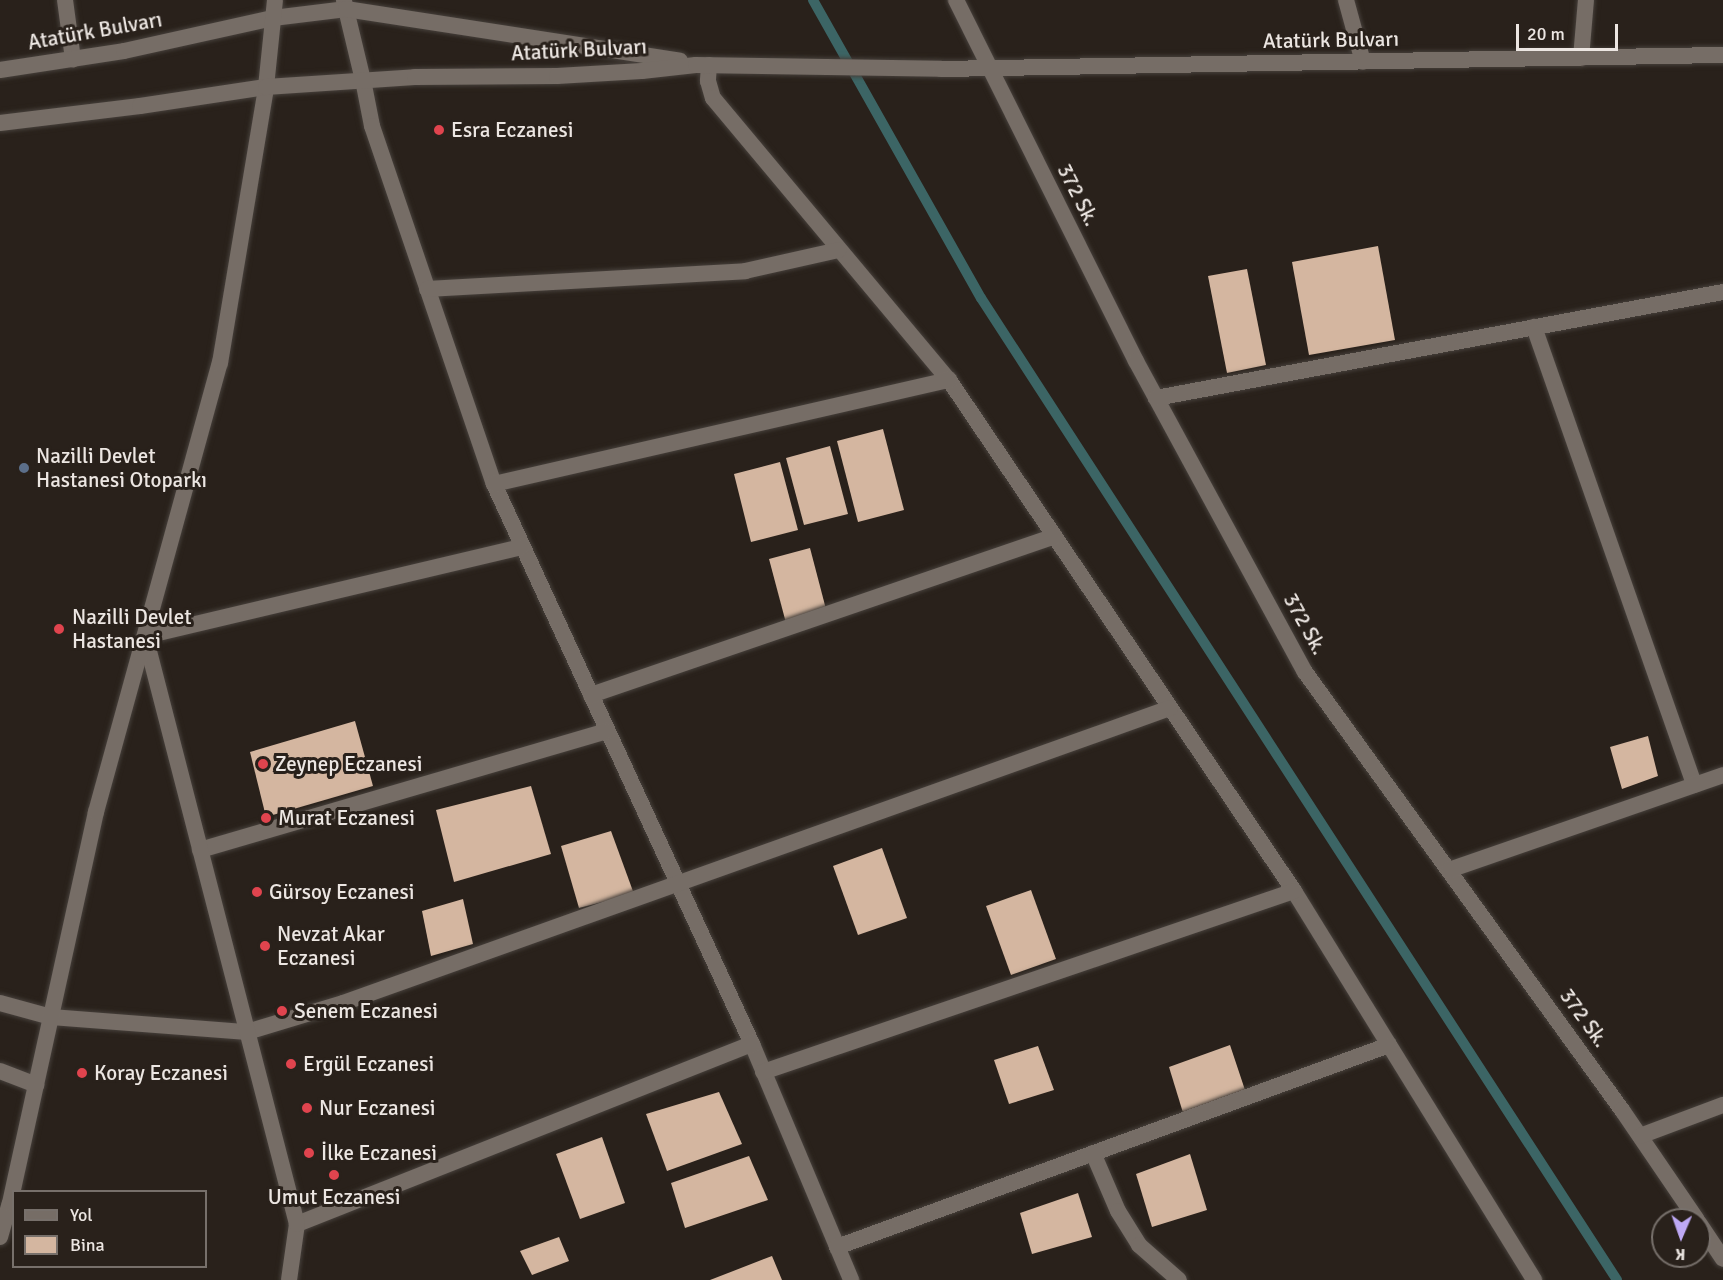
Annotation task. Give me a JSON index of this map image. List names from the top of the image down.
{
  "streets": {
    "street": ["Atatürk Bulvarı", "372 Sk."]
  },
  "crossings": [
    ["Atatürk Bulvarı", "372 Sk."]
  ],
  "places": [
    "Esra Eczanesi",
    "Nazilli Devlet Hastanesi Otoparkı",
    "Nazilli Devlet Hastanesi",
    "Zeynep Eczanesi",
    "Murat Eczanesi",
    "Gürsoy Eczanesi",
    "Nevzat Akar Eczanesi",
    "Senem Eczanesi",
    "Ergül Eczanesi",
    "Koray Eczanesi",
    "Nur Eczanesi",
    "İlke Eczanesi",
    "Umut Eczanesi"
  ],
  "legend": ["Yol", "Bina"],
  "scale_bar": "20 m",
  "north": "bottom"
}
